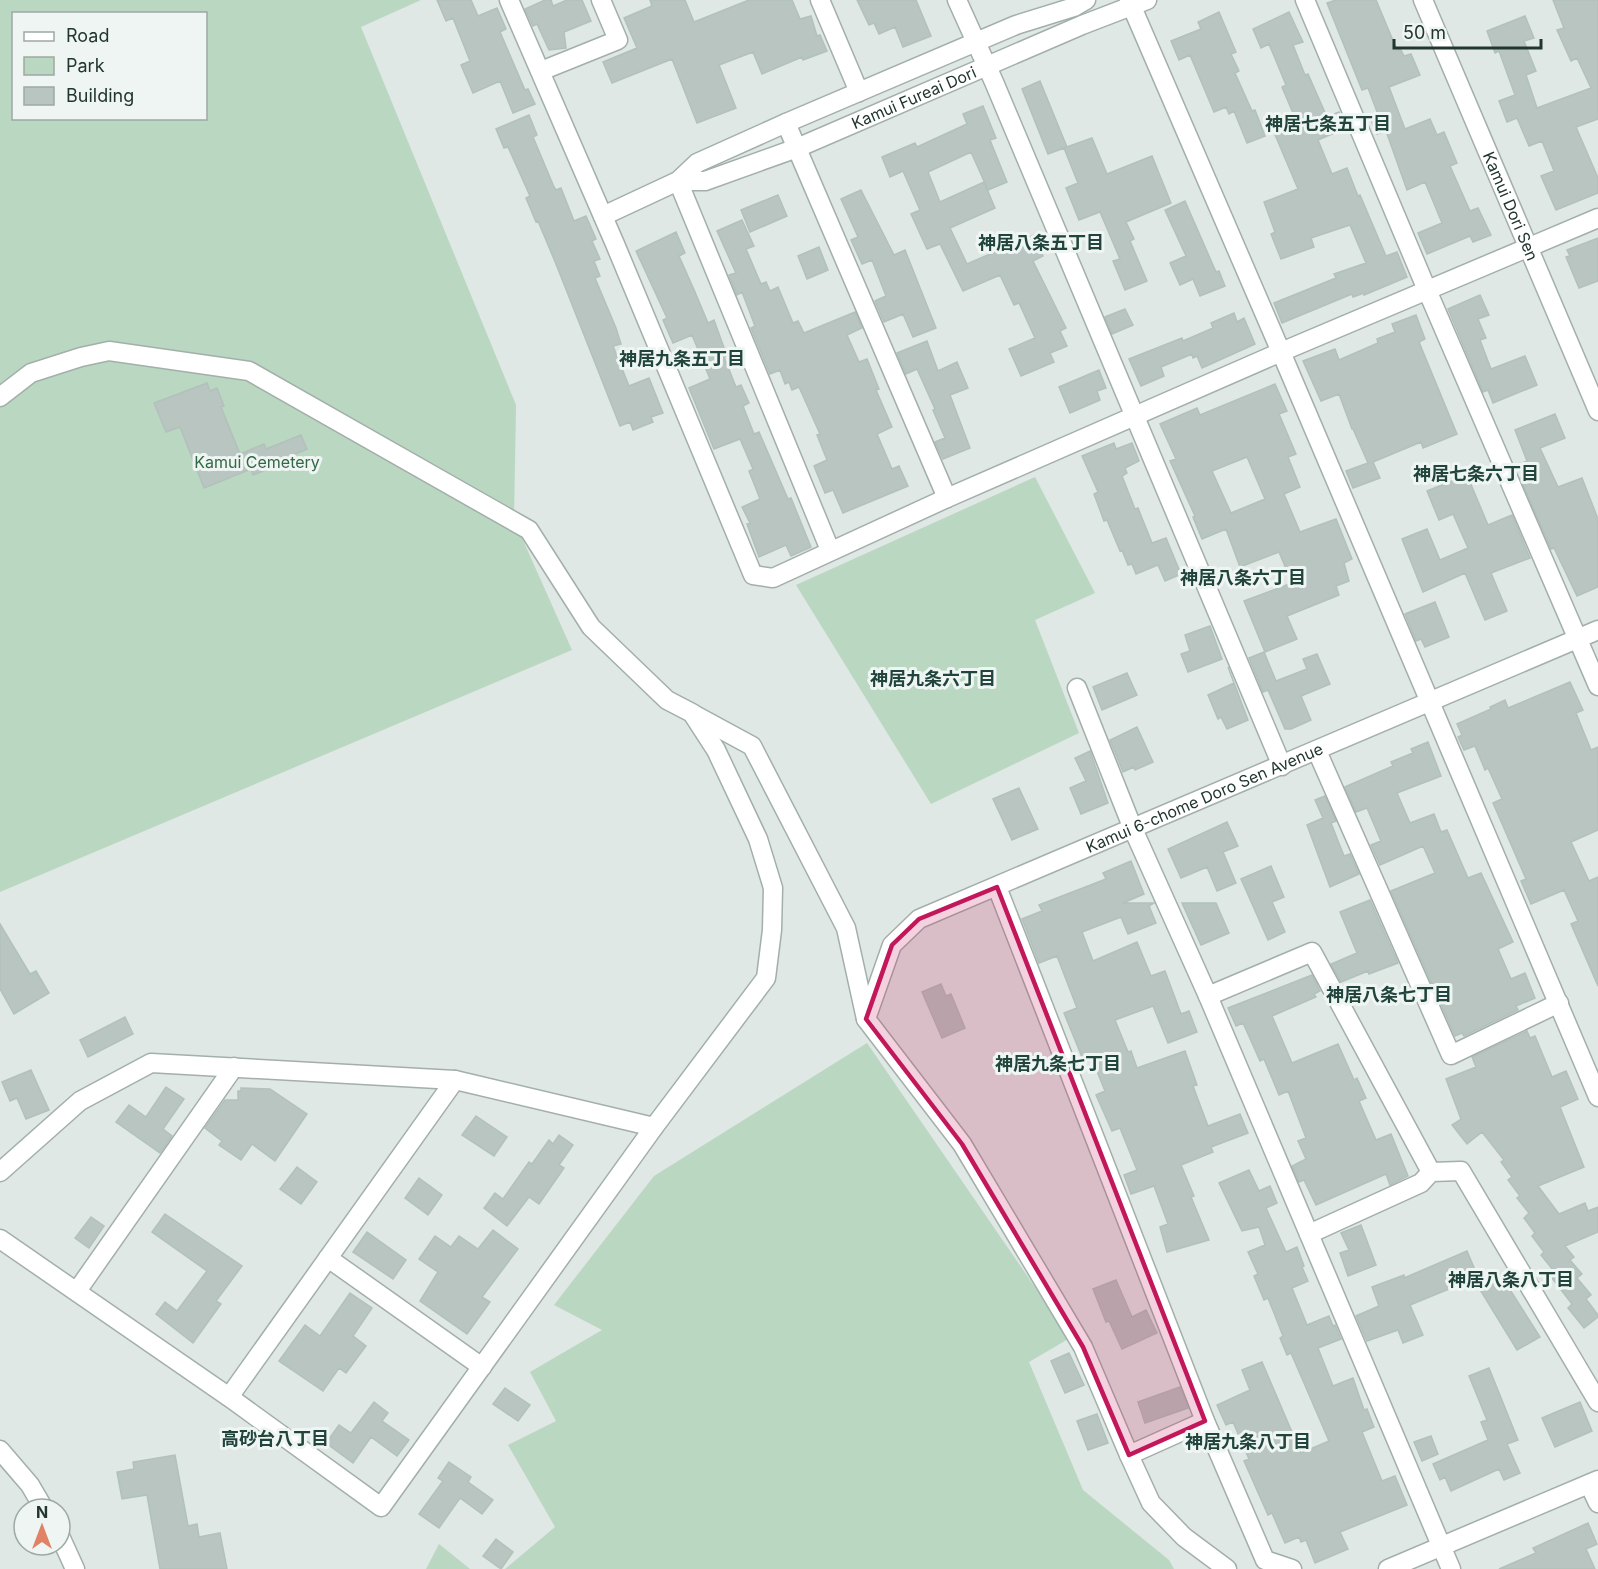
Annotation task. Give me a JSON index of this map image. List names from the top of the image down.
{
  "streets": {
    "street": ["Kamui Fureai Dori", "Kamui Dori Sen", "Kamui 6-chome Doro Sen Avenue"]
  },
  "districts": [
    "神居七条五丁目",
    "神居八条五丁目",
    "神居九条五丁目",
    "神居七条六丁目",
    "神居八条六丁目",
    "神居九条六丁目",
    "神居八条七丁目",
    "神居九条七丁目",
    "神居八条八丁目",
    "高砂台八丁目",
    "神居九条八丁目"
  ],
  "parks": ["Kamui Cemetery"],
  "legend": ["Road", "Park", "Building"],
  "scale_bar": "50 m",
  "north": "top"
}
